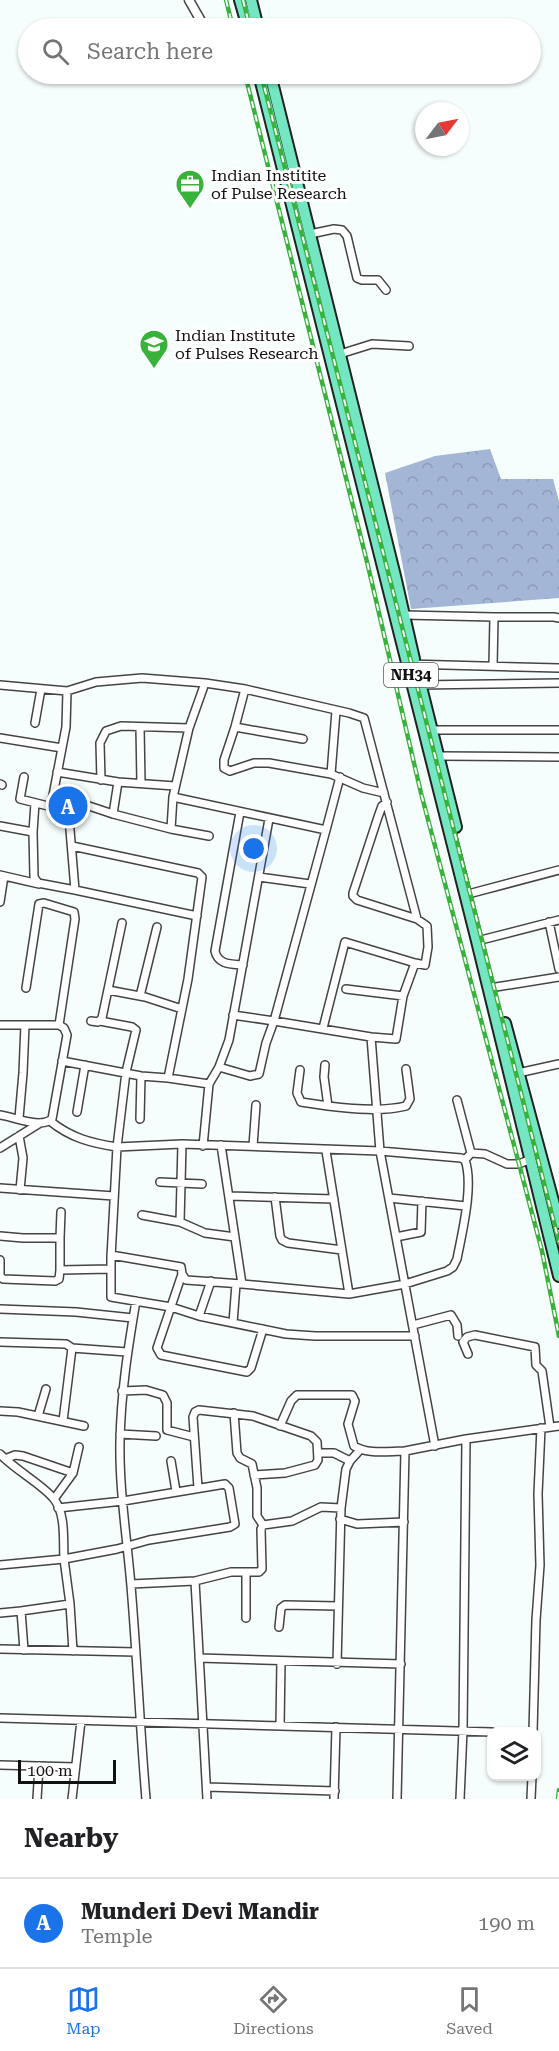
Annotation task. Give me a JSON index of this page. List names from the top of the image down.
{
  "streets": {
    "highway": ["NH34"]
  },
  "places": {
    "office": ["Indian Institite of Pulse Research"],
    "school or university": ["Indian Institute of Pulses Research"]
  },
  "scale_bar": "100 m",
  "north": "top right",
  "page": {
    "search": "Search here",
    "pins": "A",
    "scale": "100 m",
    "heading": "Nearby",
    "list": [
      {
        "mark": "A",
        "name": "Munderi Devi Mandir",
        "note": "Temple",
        "value": "190 m"
      }
    ],
    "nav": ["Map", "Directions", "Saved"]
  }
}
